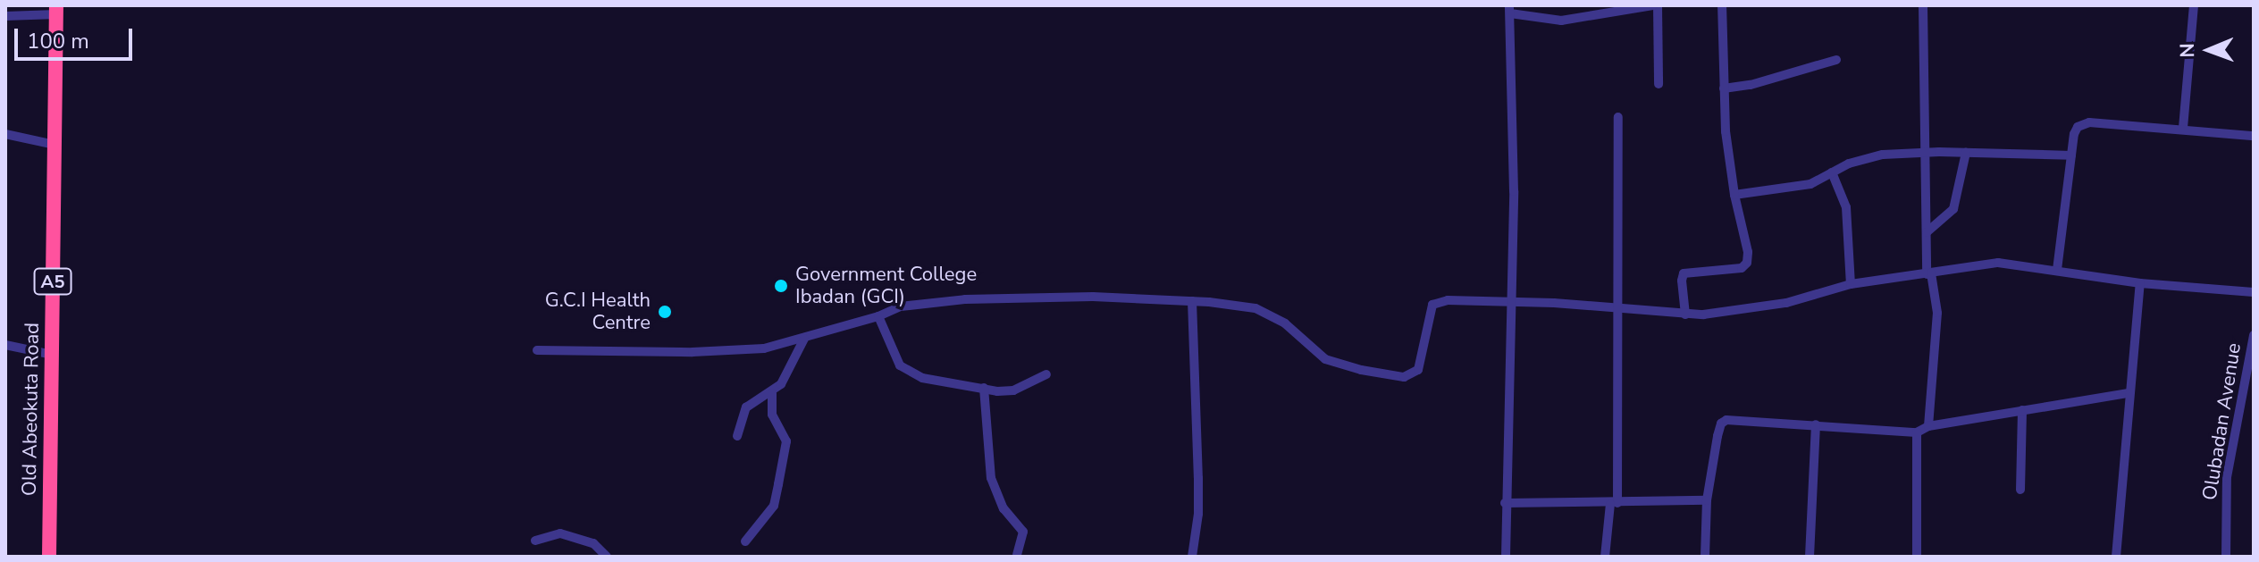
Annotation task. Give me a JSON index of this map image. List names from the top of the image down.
{
  "streets": {
    "highway": ["A5", "Old Abeokuta Road"],
    "street": ["Olubadan Avenue"]
  },
  "places": ["Government College Ibadan (GCI)", "G.C.I Health Centre"],
  "scale_bar": "100 m",
  "north": "left"
}
